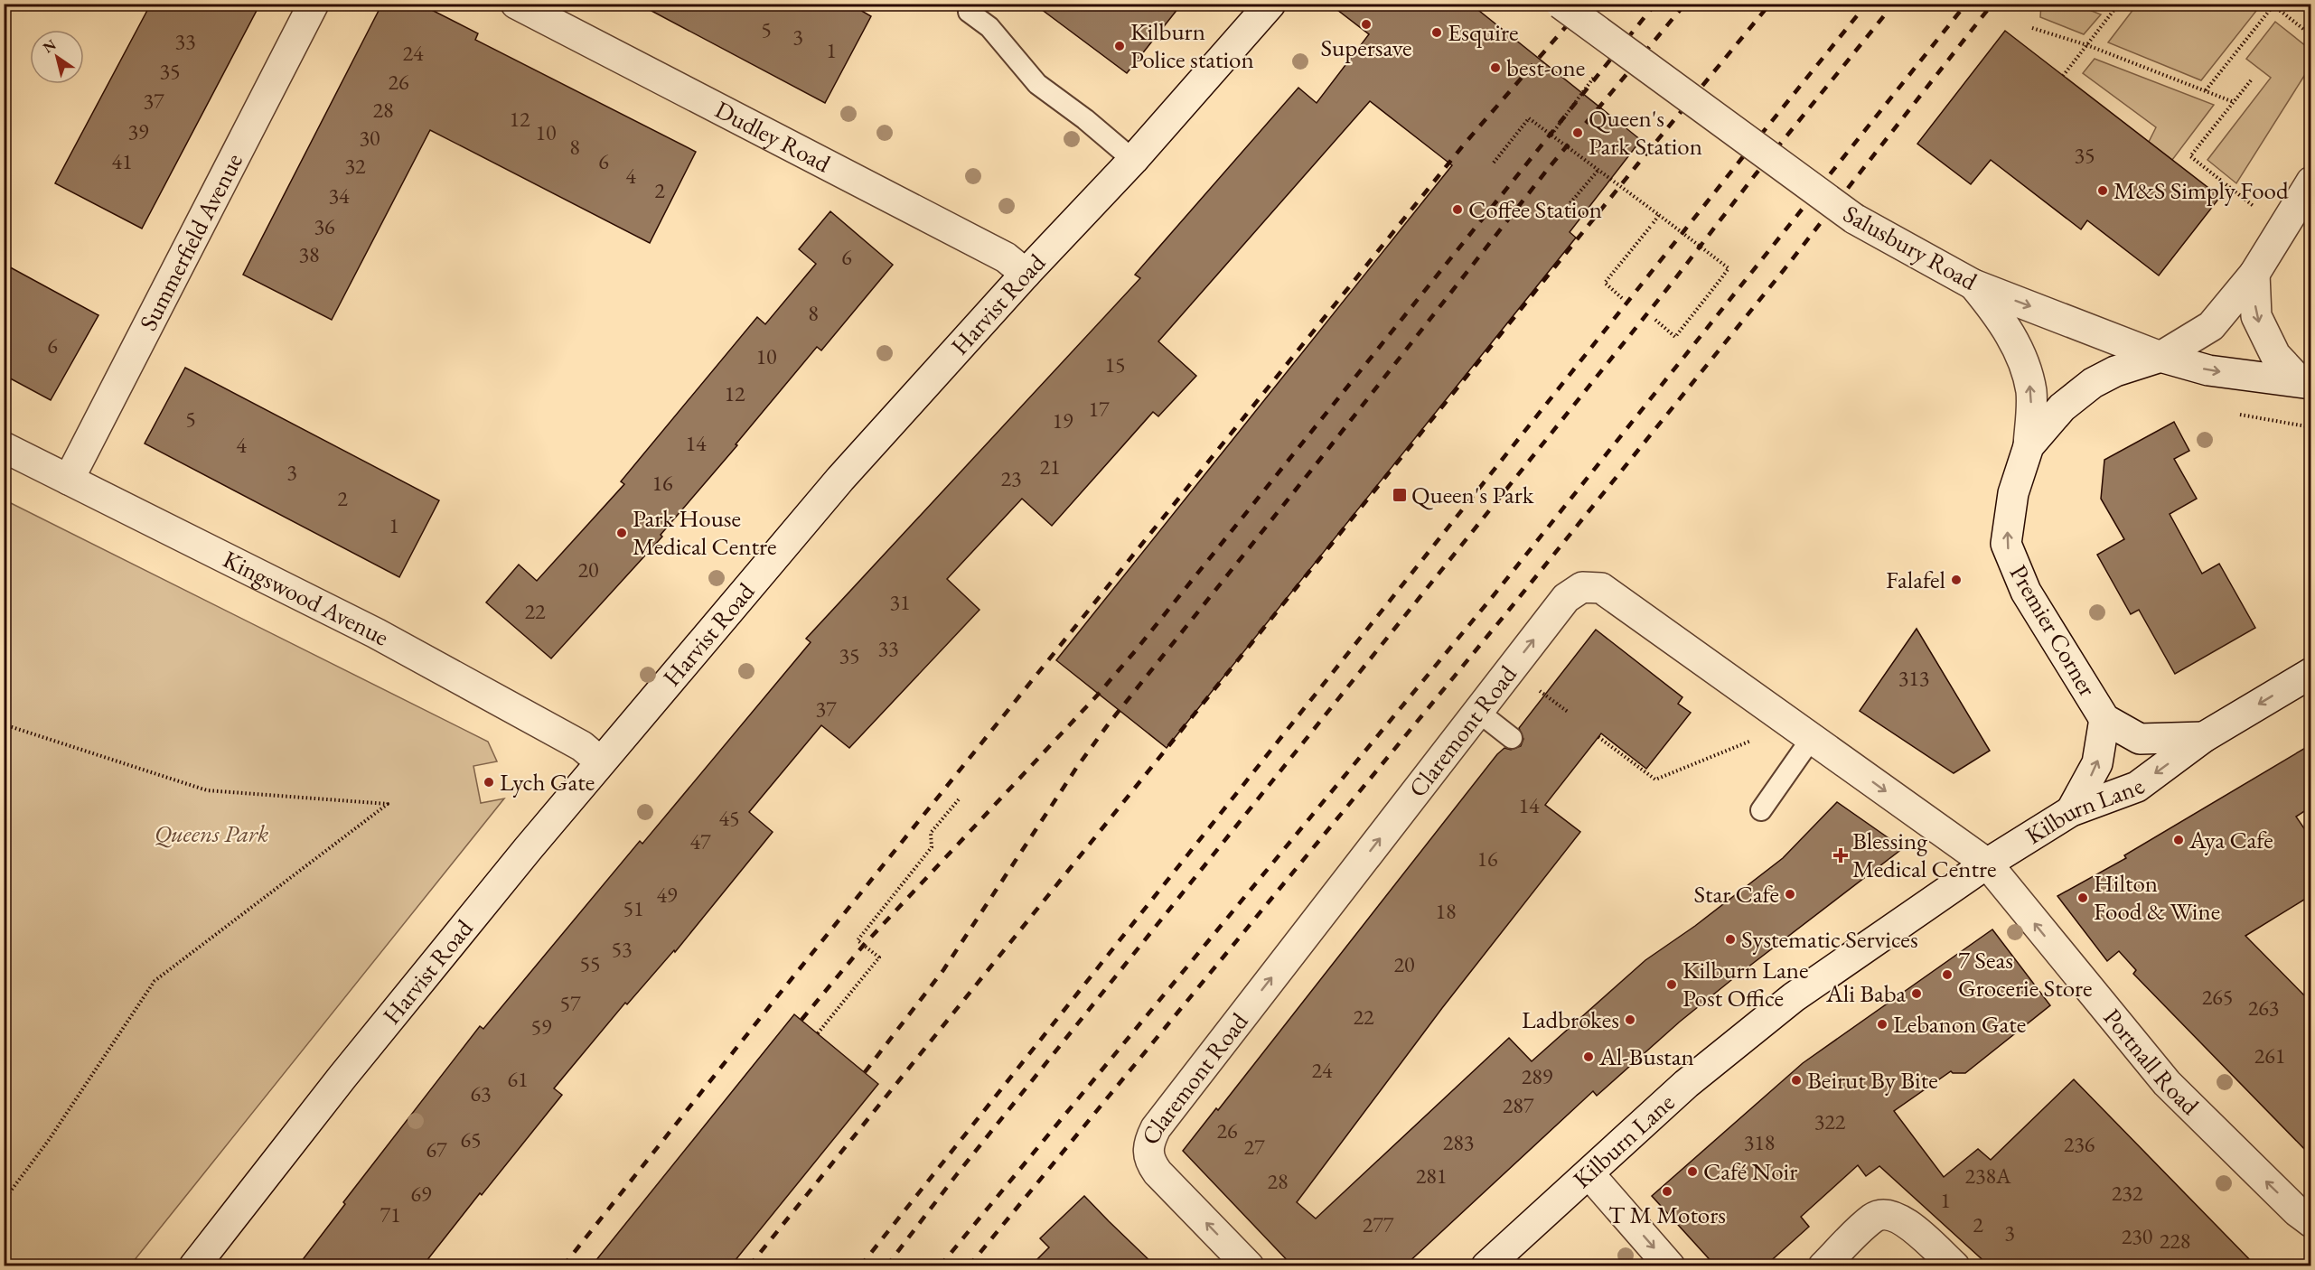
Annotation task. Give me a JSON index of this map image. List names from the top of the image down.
{
  "streets": {
    "street": [
      "Dudley Road",
      "Summerfield Avenue",
      "Salusbury Road",
      "Harvist Road",
      "Kingswood Avenue",
      "Premier Corner",
      "Claremont Road",
      "Kilburn Lane",
      "Portnall Road"
    ]
  },
  "crossings": [
    ["Dudley Road", "Harvist Road"],
    ["Summerfield Avenue", "Kingswood Avenue"],
    ["Salusbury Road", "Premier Corner"],
    ["Harvist Road", "Kingswood Avenue"],
    ["Premier Corner", "Kilburn Lane"],
    ["Claremont Road", "Kilburn Lane"],
    ["Claremont Road", "Portnall Road"],
    ["Kilburn Lane", "Portnall Road"]
  ],
  "one_way": ["Salusbury Road", "Premier Corner", "Portnall Road"],
  "parks": ["Queens Park"],
  "places": {
    "other": [
      "Supersave",
      "Esquire",
      "Kilburn Police station",
      "best-one",
      "Queen's Park Station",
      "M&S Simply Food",
      "Coffee Station",
      "Park House Medical Centre",
      "Falafel",
      "Lych Gate",
      "Aya Cafe",
      "Star Cafe",
      "Hilton Food & Wine",
      "Systematic Services",
      "7 Seas Grocerie Store",
      "Kilburn Lane Post Office",
      "Ali Baba",
      "Ladbrokes",
      "Lebanon Gate",
      "Al-Bustan",
      "Beirut By Bite",
      "Café Noir",
      "T M Motors"
    ],
    "transit": ["Queen's Park"],
    "health": ["Blessing Medical Centre"]
  },
  "house_numbers": [
    "5",
    "3",
    "33",
    "1",
    "24",
    "35",
    "26",
    "37",
    "28",
    "12",
    "39",
    "10",
    "30",
    "8",
    "35",
    "41",
    "6",
    "32",
    "4",
    "2",
    "34",
    "36",
    "38",
    "6",
    "8",
    "6",
    "10",
    "15",
    "12",
    "17",
    "5",
    "19",
    "14",
    "4",
    "21",
    "3",
    "23",
    "16",
    "2",
    "1",
    "20",
    "31",
    "22",
    "33",
    "35",
    "313",
    "37",
    "14",
    "45",
    "47",
    "16",
    "49",
    "51",
    "18",
    "53",
    "55",
    "20",
    "265",
    "57",
    "263",
    "22",
    "59",
    "261",
    "24",
    "289",
    "61",
    "63",
    "287",
    "322",
    "26",
    "65",
    "283",
    "318",
    "236",
    "27",
    "67",
    "281",
    "238A",
    "28",
    "232",
    "69",
    "1",
    "71",
    "277",
    "2",
    "3",
    "230",
    "228"
  ],
  "north": "top left"
}
